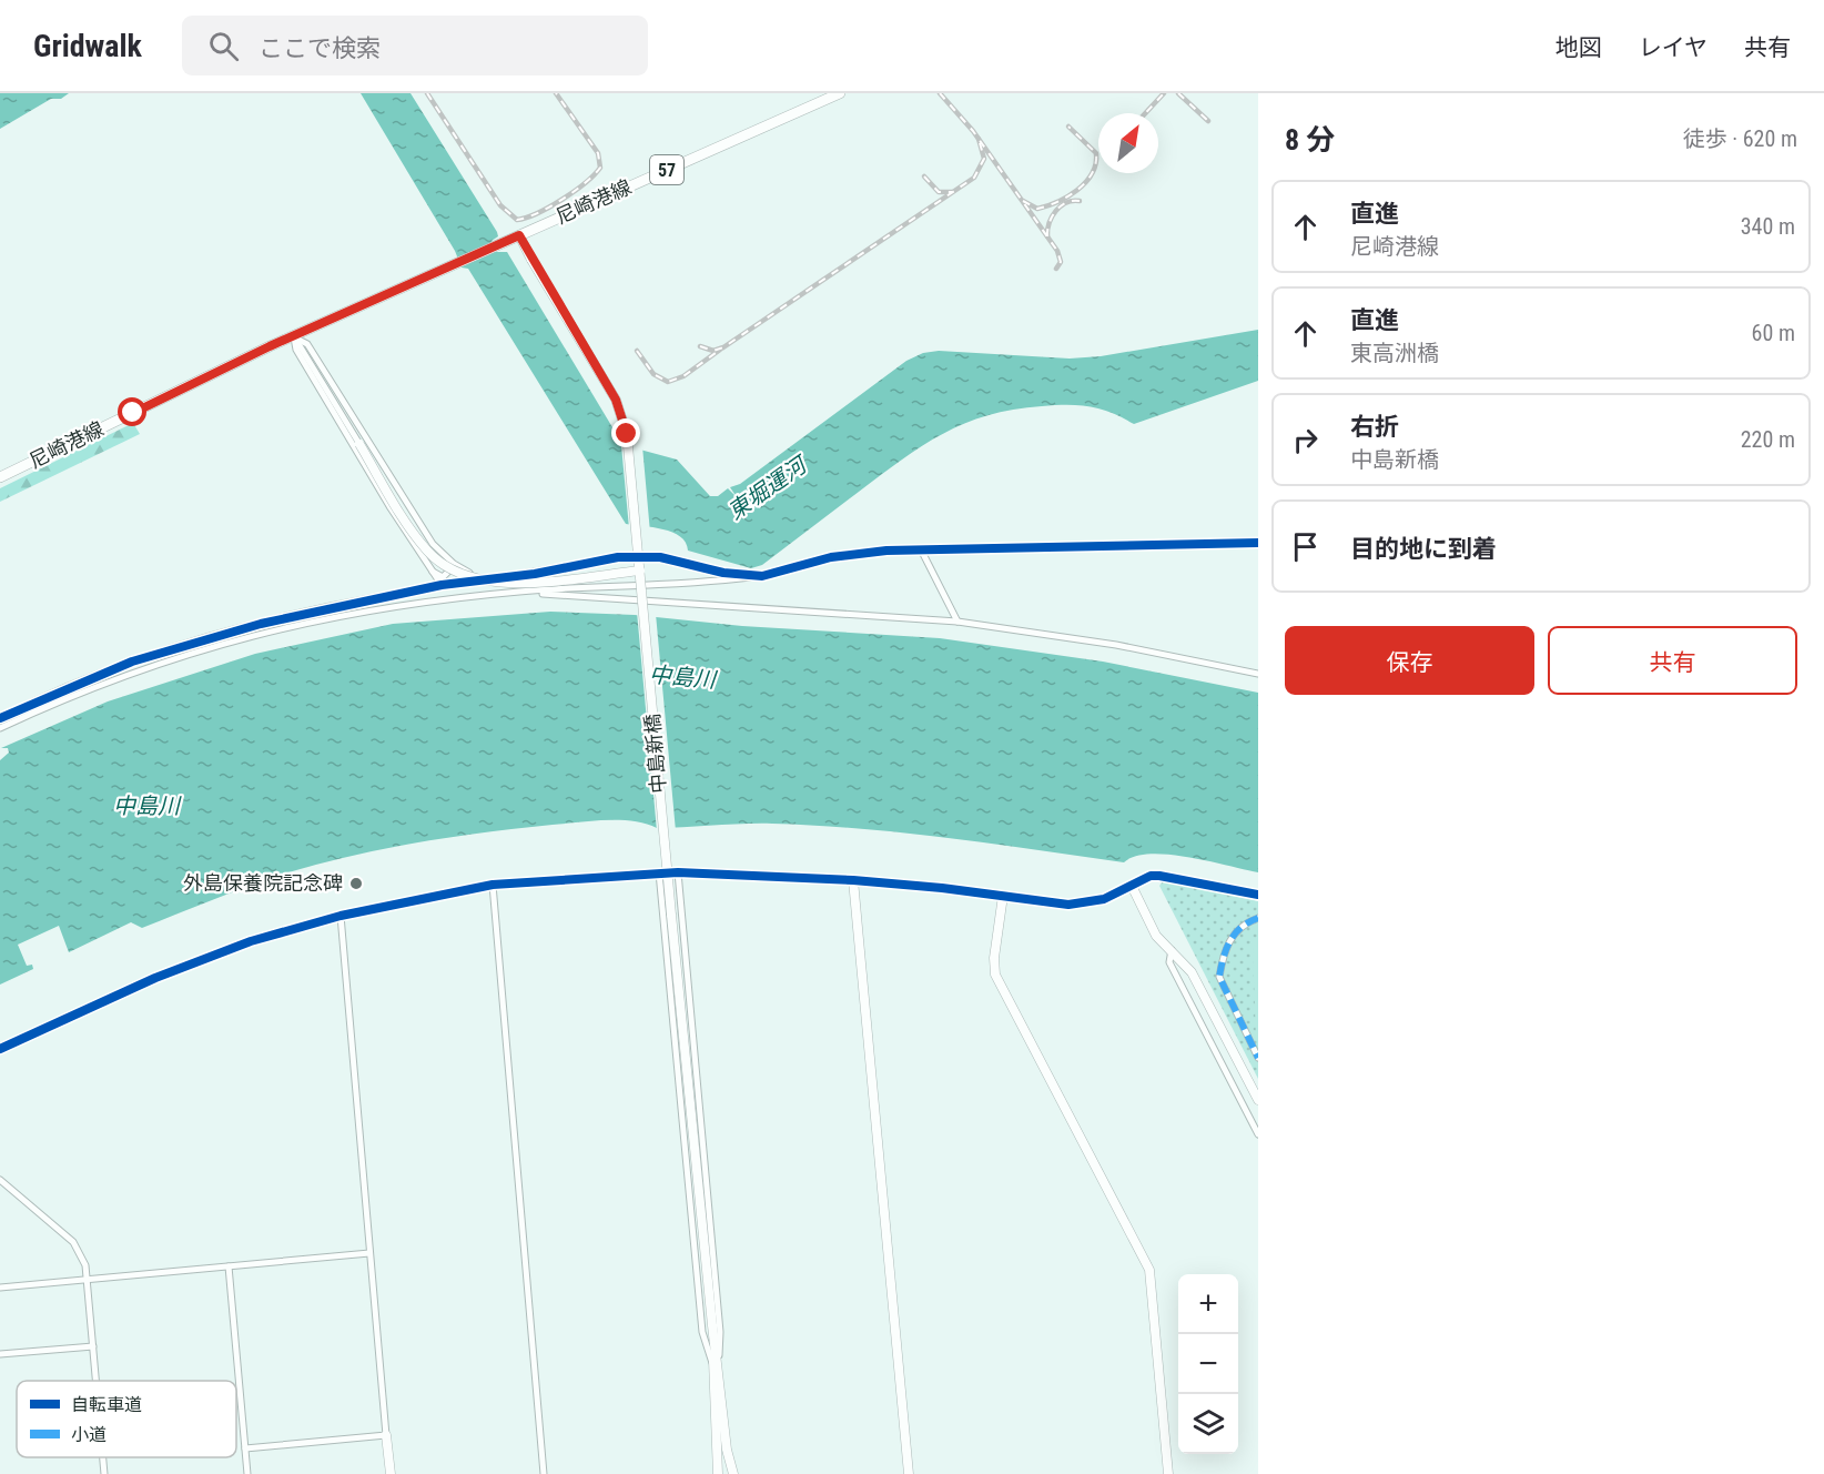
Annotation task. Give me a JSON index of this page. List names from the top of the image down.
{
  "streets": {
    "main road": ["57", "尼崎港線"],
    "street": ["中島新橋"]
  },
  "crossings": [
    ["尼崎港線", "中島新橋"]
  ],
  "water": ["東堀運河", "中島川"],
  "places": ["外島保養院記念碑"],
  "legend": ["自転車道", "小道"],
  "north": "top right",
  "page": {
    "header": "Gridwalk",
    "search": "ここで検索",
    "nav": ["地図", "レイヤ", "共有"],
    "heading": ["8 分", "徒歩 · 620 m"],
    "list": [
      ["直進", "尼崎港線", "340 m"],
      ["直進", "東高洲橋", "60 m"],
      ["右折", "中島新橋", "220 m"],
      "目的地に到着"
    ],
    "buttons": ["保存", "共有"],
    "map_buttons": ["+", "−"]
  }
}
